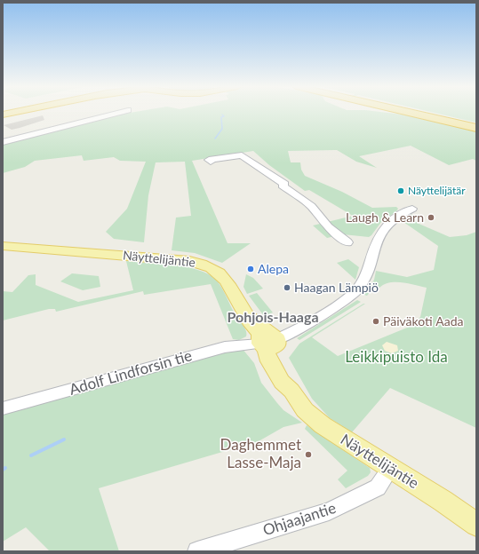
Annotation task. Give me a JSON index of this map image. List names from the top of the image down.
{
  "streets": {
    "main road": ["Näyttelijäntie"],
    "street": ["Adolf Lindforsin tie", "Ohjaajantie"]
  },
  "crossings": [
    ["Näyttelijäntie", "Adolf Lindforsin tie"],
    ["Näyttelijäntie", "Ohjaajantie"]
  ],
  "districts": ["Pohjois-Haaga"],
  "parks": ["Leikkipuisto Ida"],
  "places": [
    "Näyttelijätär",
    "Laugh & Learn",
    "Alepa",
    "Haagan Lämpiö",
    "Päiväkoti Aada",
    "Daghemmet Lasse-Maja"
  ]
}
